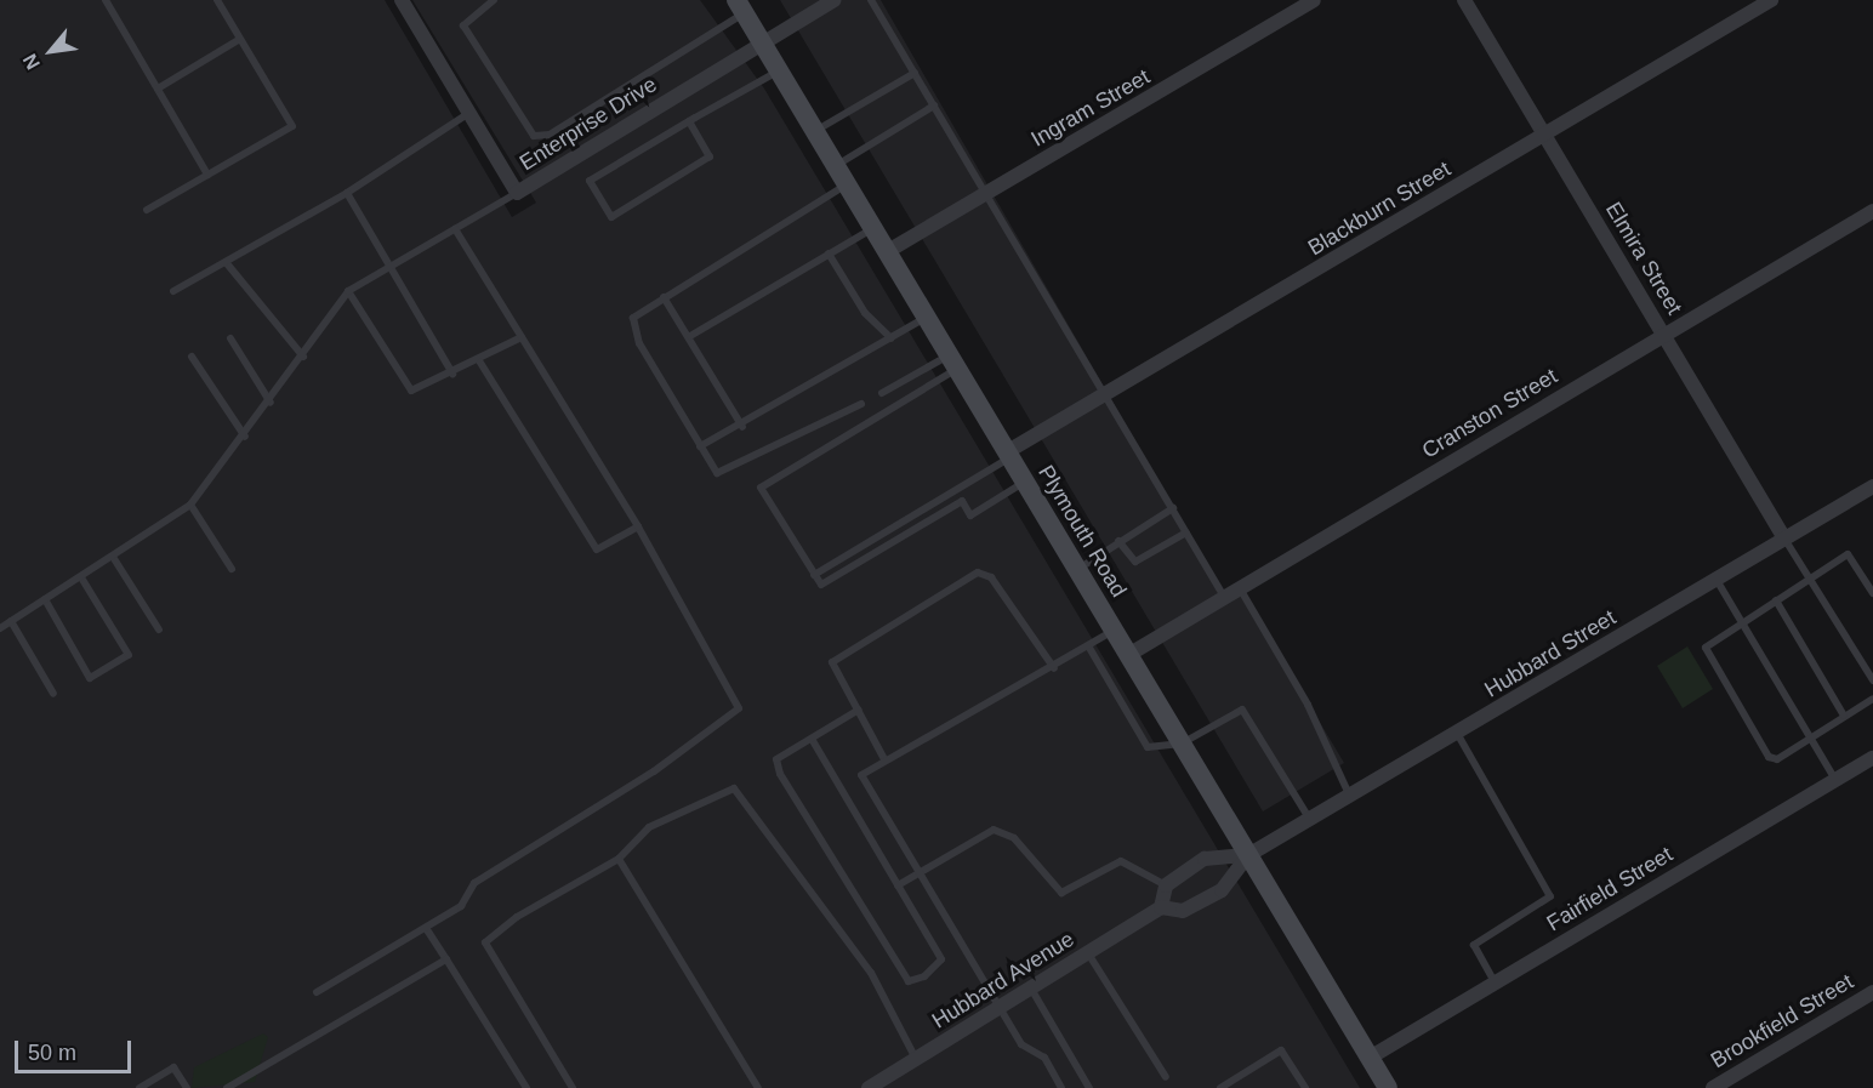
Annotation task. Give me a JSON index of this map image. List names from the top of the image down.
{
  "streets": {
    "main road": ["Plymouth Road"],
    "street": [
      "Ingram Street",
      "Enterprise Drive",
      "Blackburn Street",
      "Elmira Street",
      "Cranston Street",
      "Hubbard Street",
      "Fairfield Street",
      "Hubbard Avenue",
      "Brookfield Street"
    ]
  },
  "crossings": [
    ["Ingram Street", "Plymouth Road"],
    ["Enterprise Drive", "Plymouth Road"],
    ["Blackburn Street", "Elmira Street"],
    ["Blackburn Street", "Plymouth Road"],
    ["Elmira Street", "Cranston Street"],
    ["Elmira Street", "Hubbard Street"],
    ["Cranston Street", "Plymouth Road"],
    ["Plymouth Road", "Hubbard Street"],
    ["Plymouth Road", "Fairfield Street"],
    ["Plymouth Road", "Hubbard Avenue"],
    ["Hubbard Street", "Hubbard Avenue"]
  ],
  "scale_bar": "50 m",
  "north": "bottom left"
}
